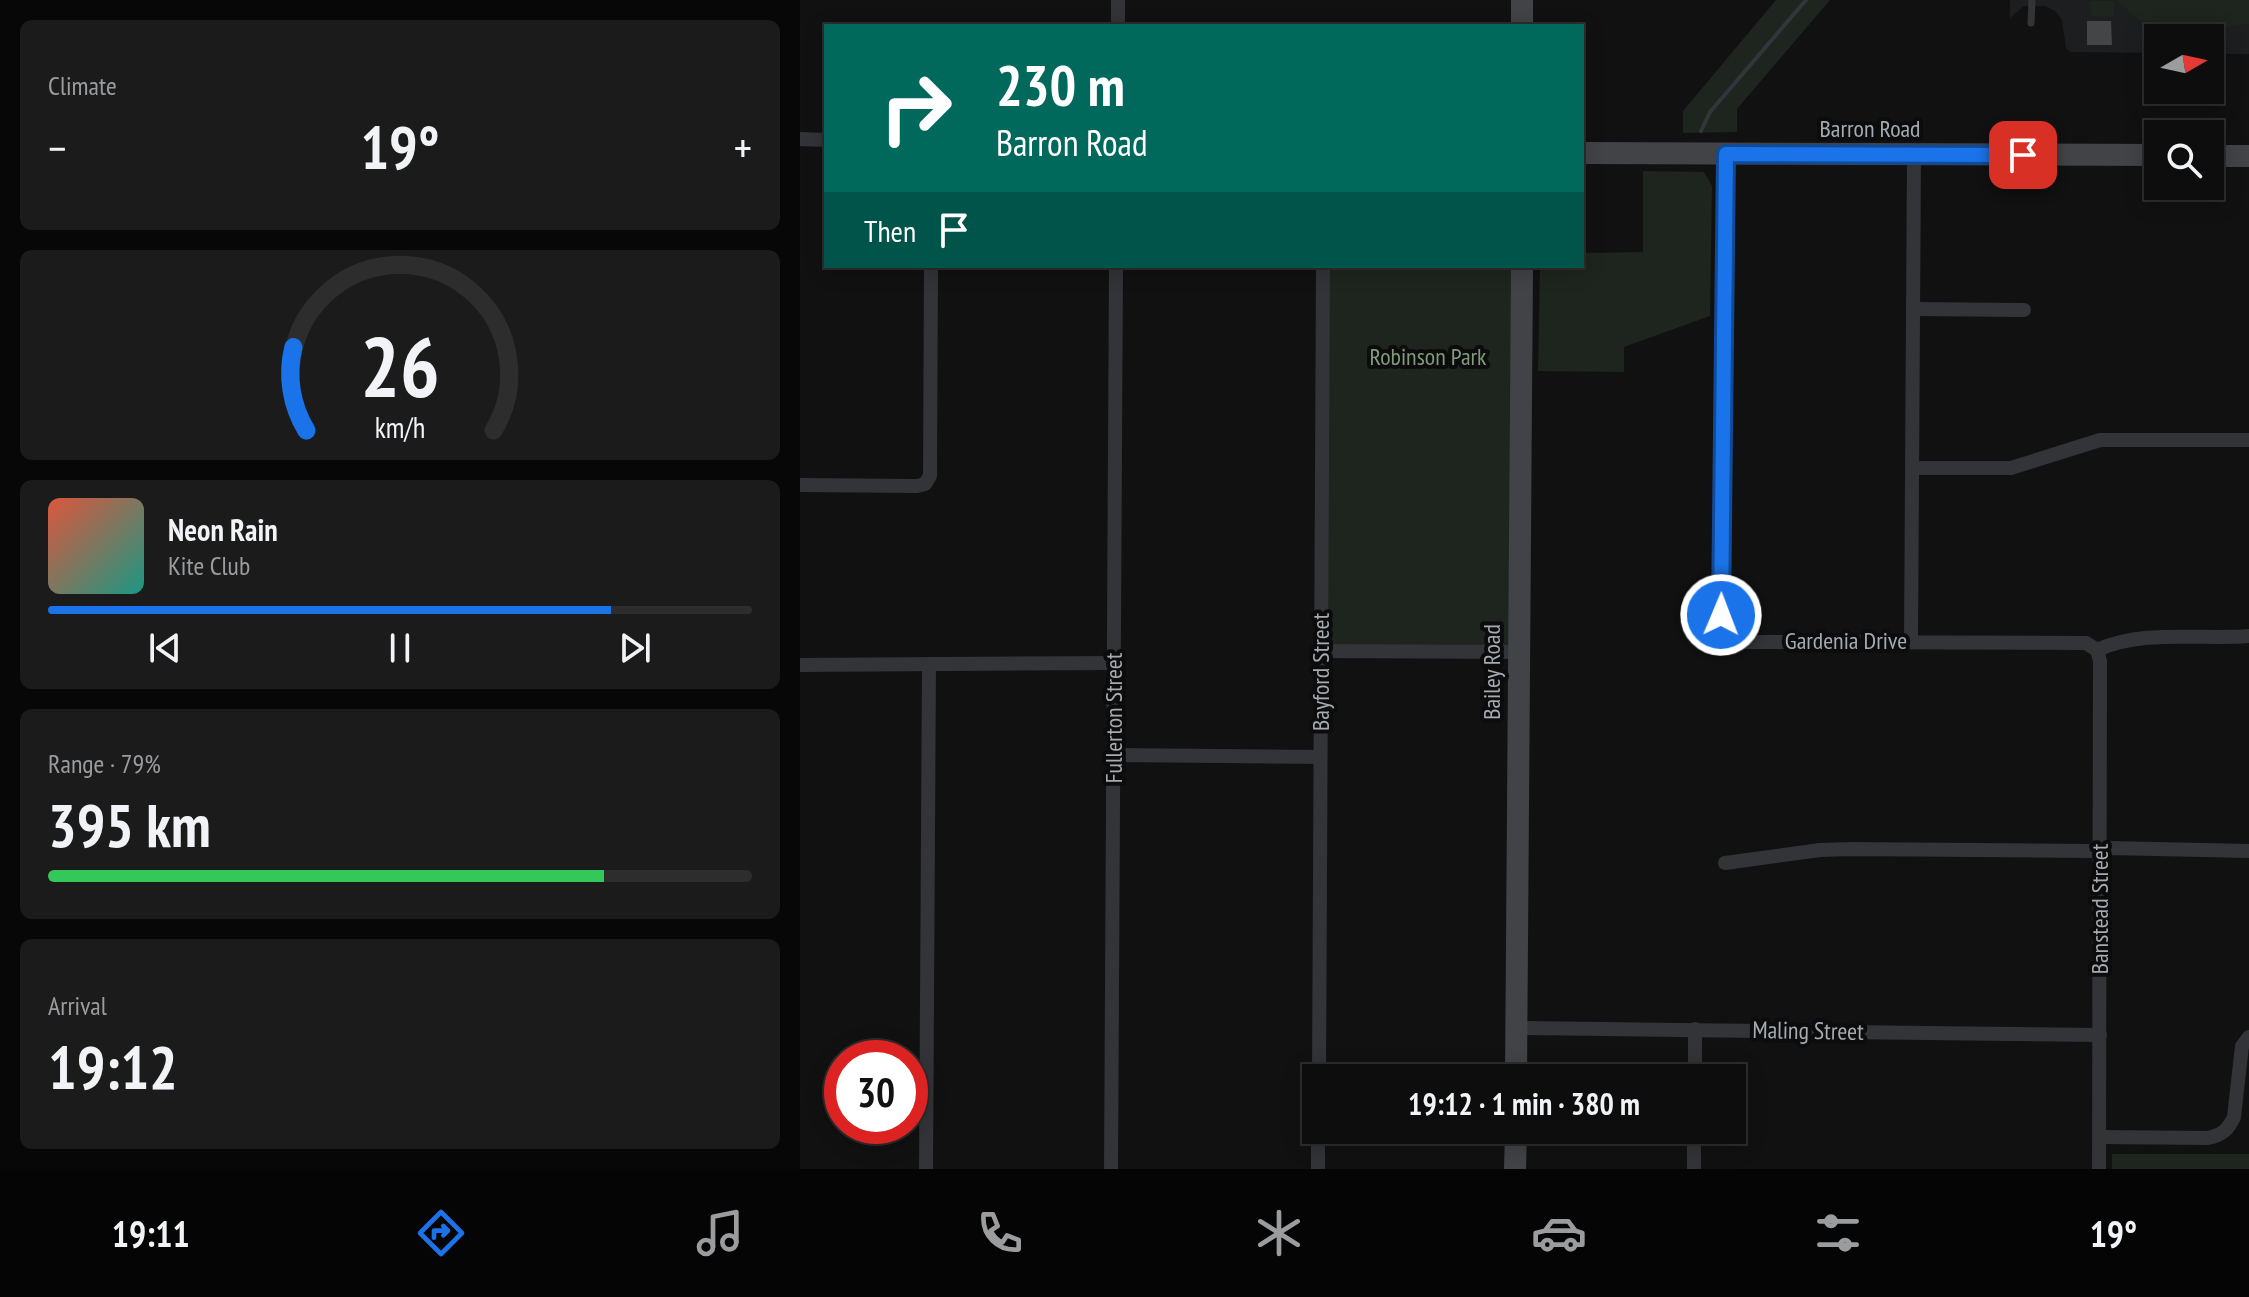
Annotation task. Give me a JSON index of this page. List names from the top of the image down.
{
  "streets": {
    "street": [
      "Barron Road",
      "Gardenia Drive",
      "Bayford Street",
      "Bailey Road",
      "Fullerton Street",
      "Banstead Street",
      "Maling Street"
    ]
  },
  "crossings": [
    ["Barron Road", "Gardenia Drive"],
    ["Gardenia Drive", "Banstead Street"],
    ["Bailey Road", "Maling Street"],
    ["Banstead Street", "Maling Street"]
  ],
  "parks": ["Robinson Park"],
  "north": "right",
  "page": {
    "tile": [
      "Climate",
      ["Range · 79%", "395 km"],
      ["Arrival", "19:12"]
    ],
    "turn": ["230 m", "Barron Road"],
    "heat": ["−", "19°", "+"],
    "then": "Then",
    "song": ["Neon Rain", "Kite Club"],
    "limit": "30",
    "trip": "19:12 · 1 min · 380 m",
    "tabs": ["19:11", "19°"],
    "gauge": ["26", "km/h"]
  }
}
